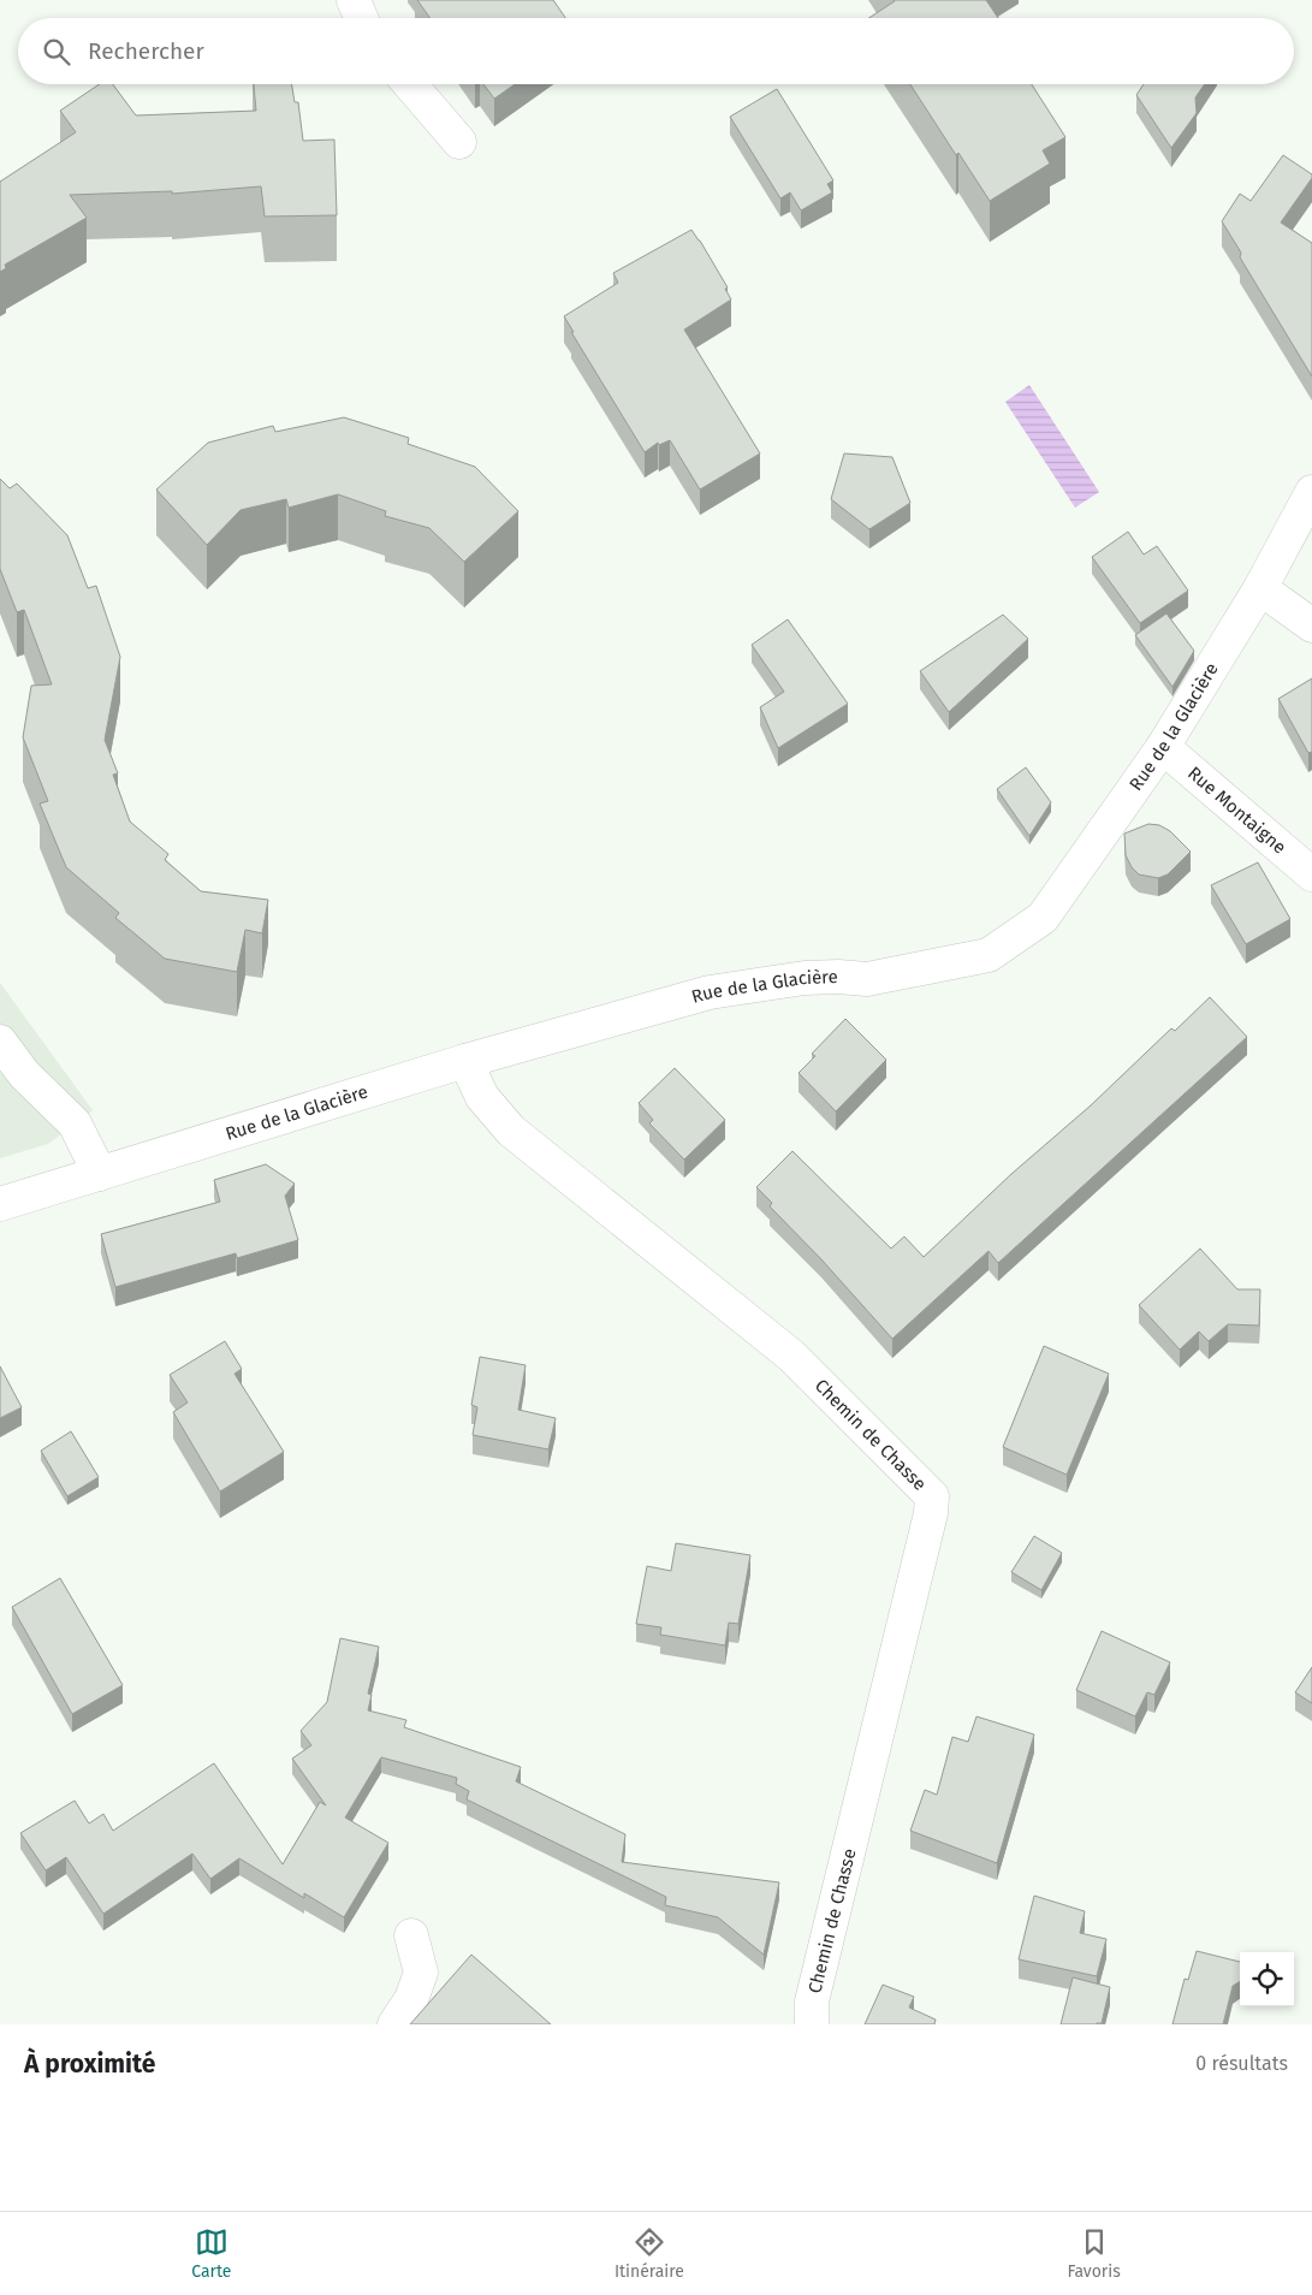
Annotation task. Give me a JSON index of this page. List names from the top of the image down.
{
  "streets": {
    "street": ["Rue de la Glacière", "Rue Montaigne", "Chemin de Chasse"]
  },
  "crossings": [
    ["Rue de la Glacière", "Rue Montaigne"],
    ["Rue de la Glacière", "Chemin de Chasse"]
  ],
  "page": {
    "search": "Rechercher",
    "heading": ["À proximité", "0 résultats"],
    "nav": ["Carte", "Itinéraire", "Favoris"]
  }
}
